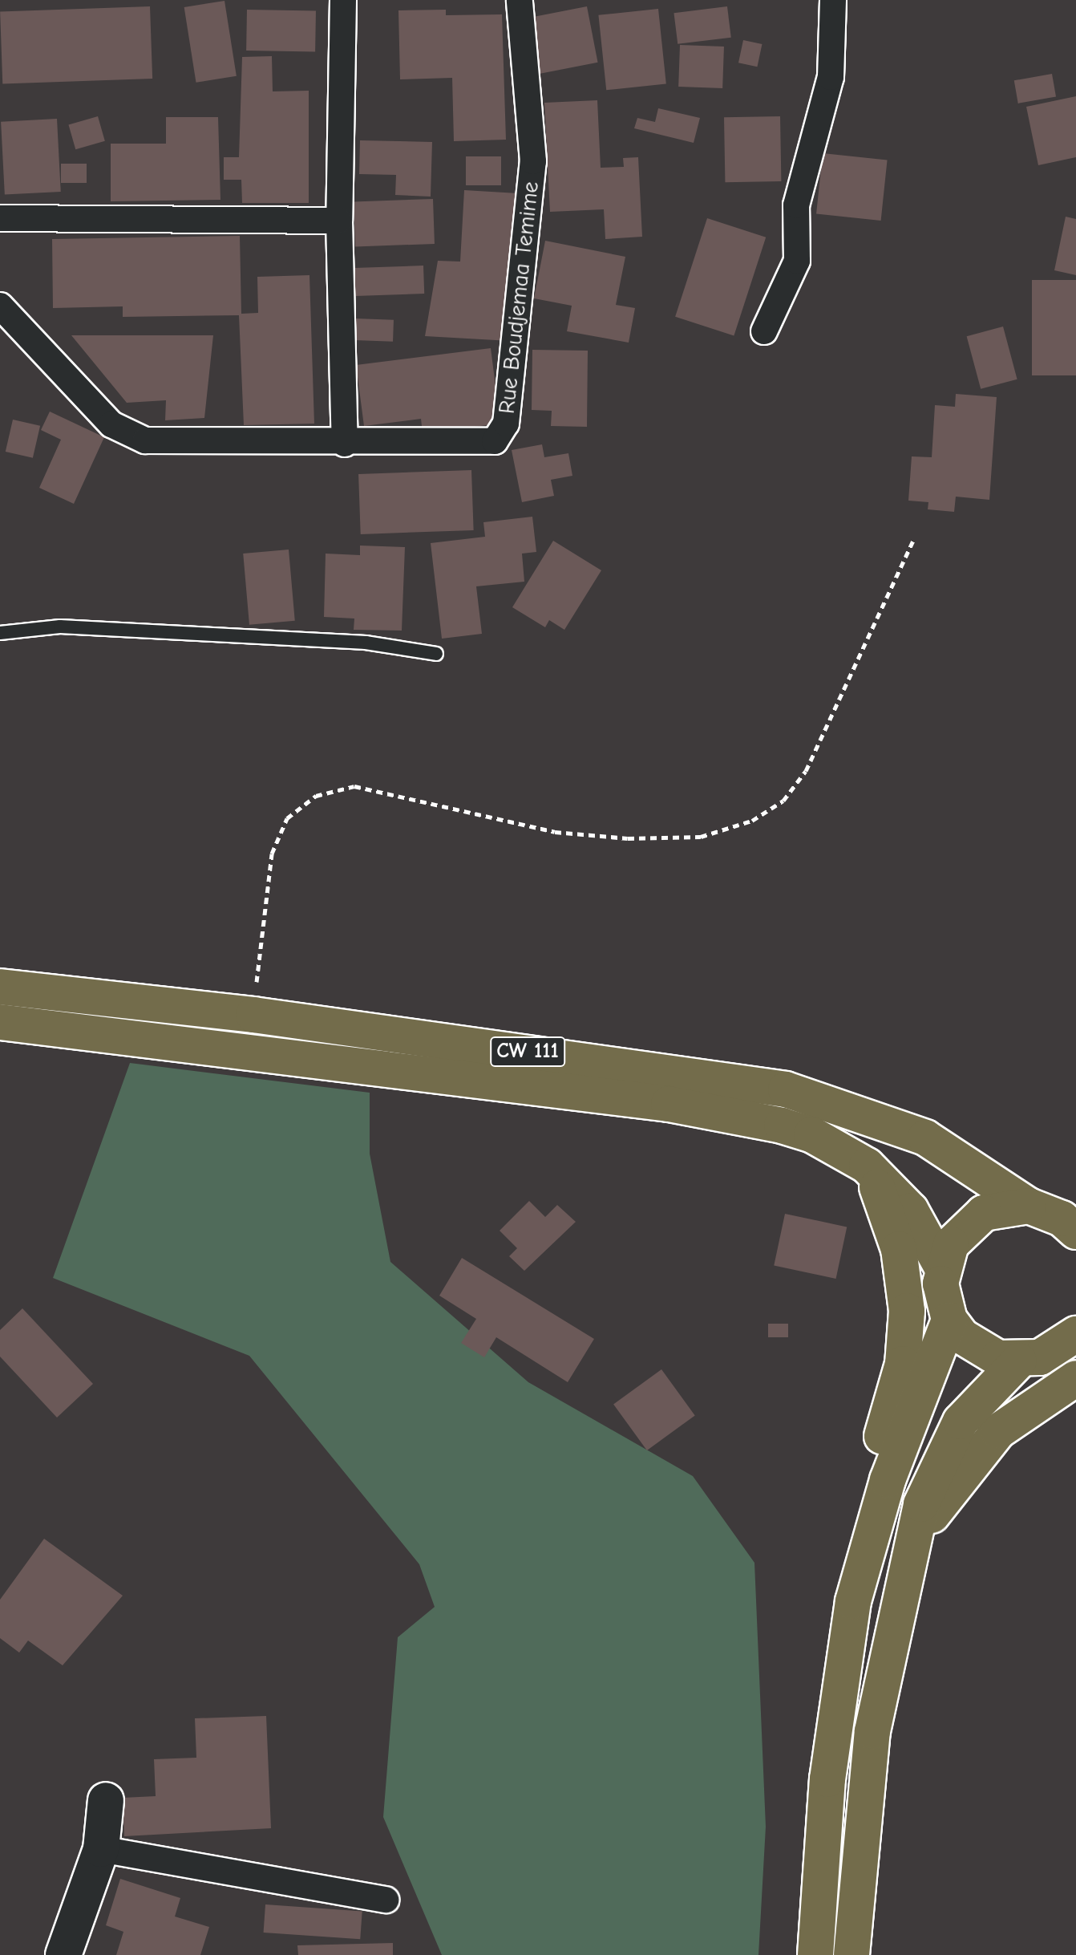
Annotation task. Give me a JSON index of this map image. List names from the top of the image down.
{
  "streets": {
    "highway": ["CW 111"],
    "street": ["Rue Boudjemaa Temime"]
  }
}
